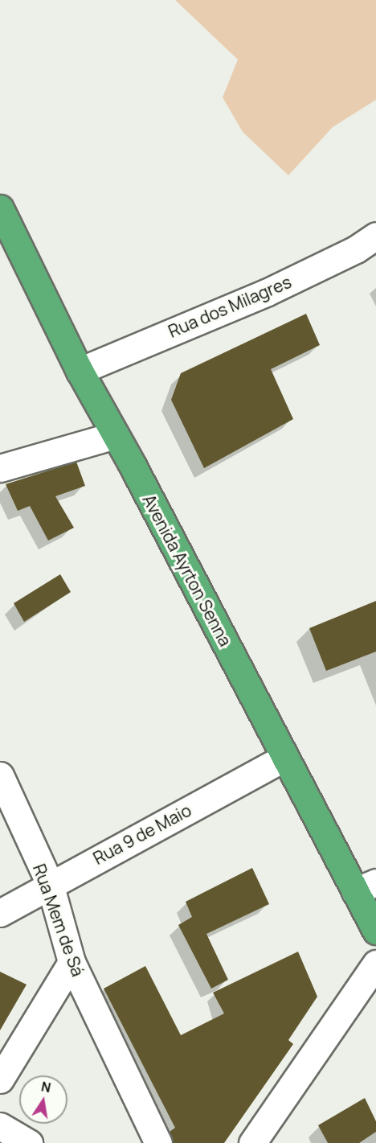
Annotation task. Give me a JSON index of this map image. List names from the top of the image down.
{
  "streets": {
    "highway": ["Avenida Ayrton Senna"],
    "street": ["Rua dos Milagres", "Rua 9 de Maio", "Rua Mem de Sá"]
  },
  "crossings": [
    ["Rua dos Milagres", "Avenida Ayrton Senna"],
    ["Avenida Ayrton Senna", "Rua 9 de Maio"],
    ["Rua 9 de Maio", "Rua Mem de Sá"]
  ],
  "north": "top"
}
